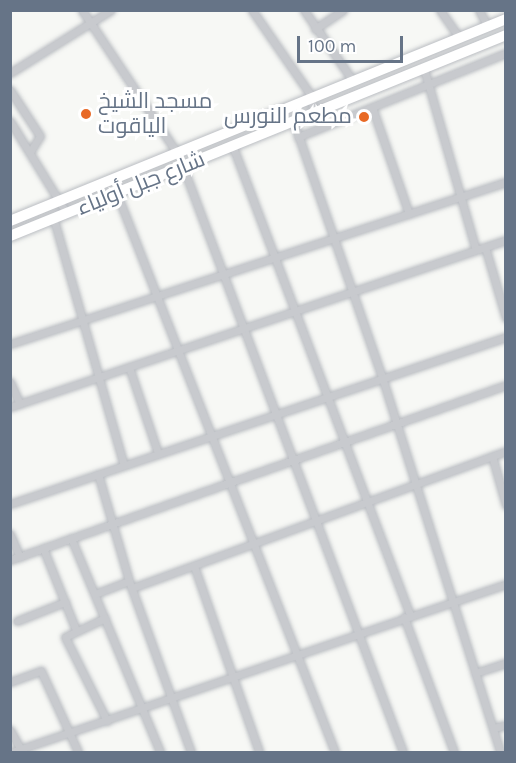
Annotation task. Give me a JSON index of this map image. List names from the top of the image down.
{
  "streets": {
    "main road": ["شارع جبل أولياء"]
  },
  "places": ["مسجد الشيخ الياقوت", "مطعم النورس"],
  "scale_bar": "100 m"
}
